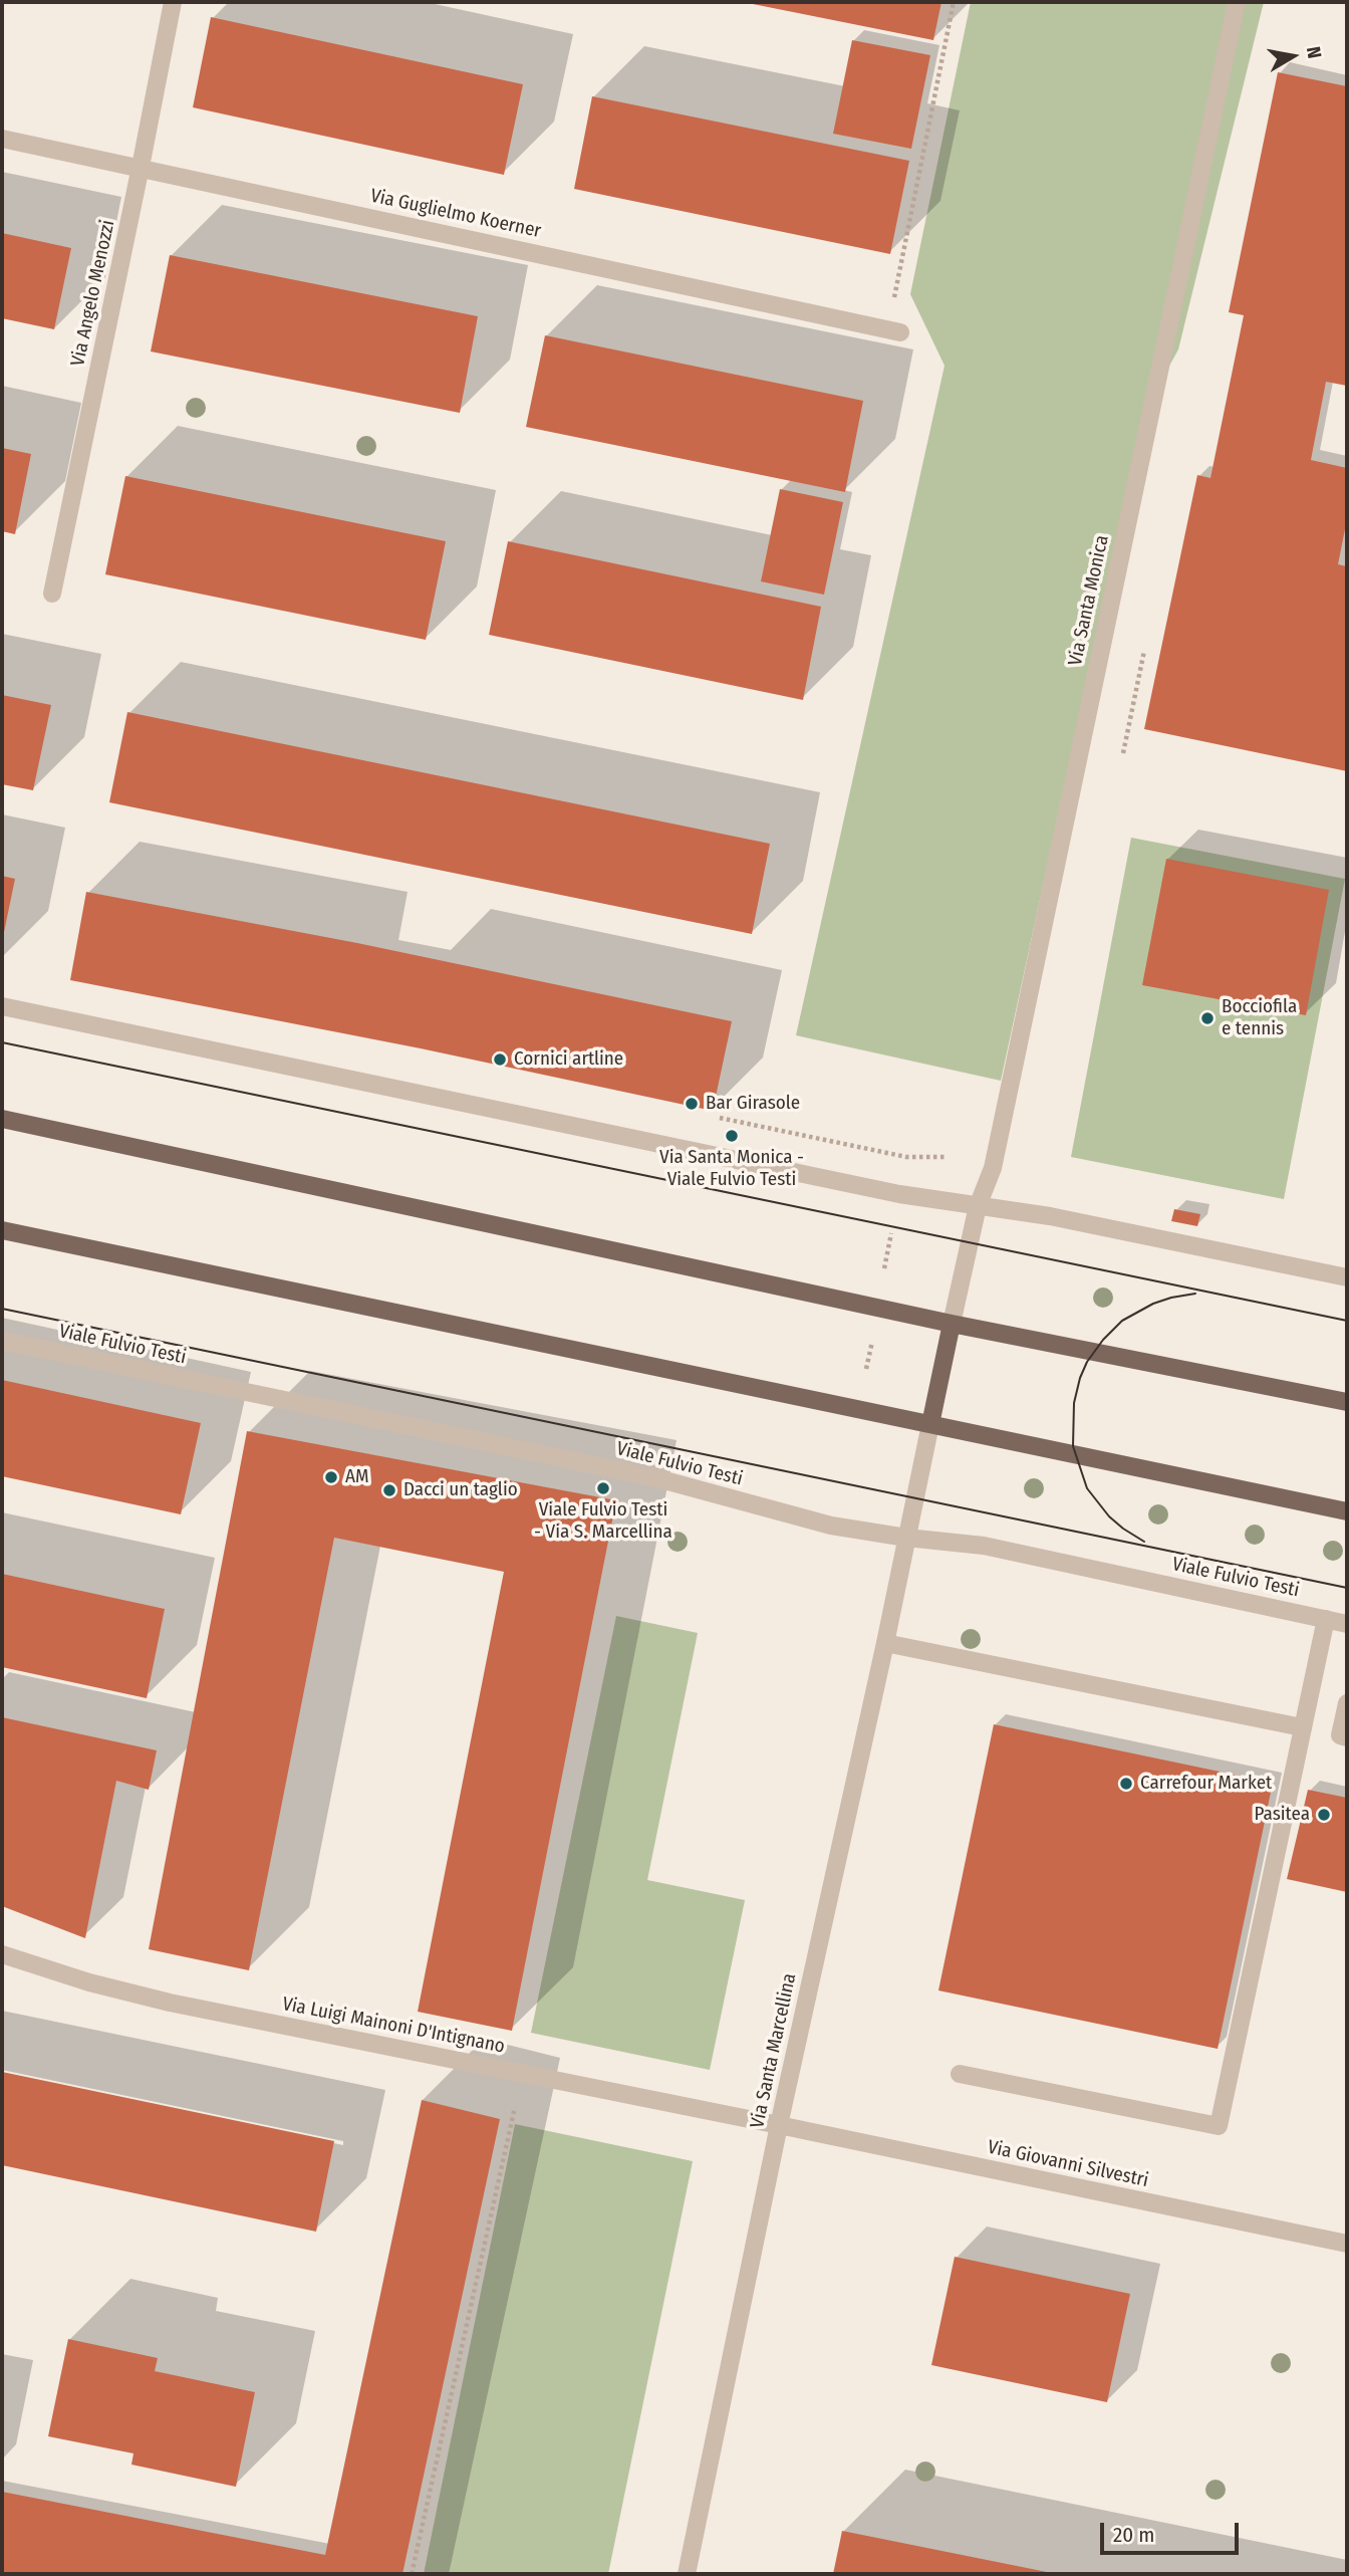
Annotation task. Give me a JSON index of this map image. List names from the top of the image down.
{
  "streets": {
    "street": [
      "Via Guglielmo Koerner",
      "Via Angelo Menozzi",
      "Via Santa Monica",
      "Viale Fulvio Testi",
      "Via Luigi Mainoni D'Intignano",
      "Via Santa Marcellina",
      "Via Giovanni Silvestri"
    ]
  },
  "crossings": [
    ["Via Guglielmo Koerner", "Via Angelo Menozzi"],
    ["Viale Fulvio Testi", "Via Santa Marcellina"],
    ["Via Luigi Mainoni D'Intignano", "Via Santa Marcellina"],
    ["Via Luigi Mainoni D'Intignano", "Via Giovanni Silvestri"],
    ["Via Santa Marcellina", "Via Giovanni Silvestri"]
  ],
  "places": [
    "Bocciofila e tennis",
    "Cornici artline",
    "Bar Girasole",
    "Via Santa Monica - Viale Fulvio Testi",
    "AM",
    "Viale Fulvio Testi - Via S. Marcellina",
    "Dacci un taglio",
    "Carrefour Market",
    "Pasitea"
  ],
  "scale_bar": "20 m",
  "north": "right"
}
